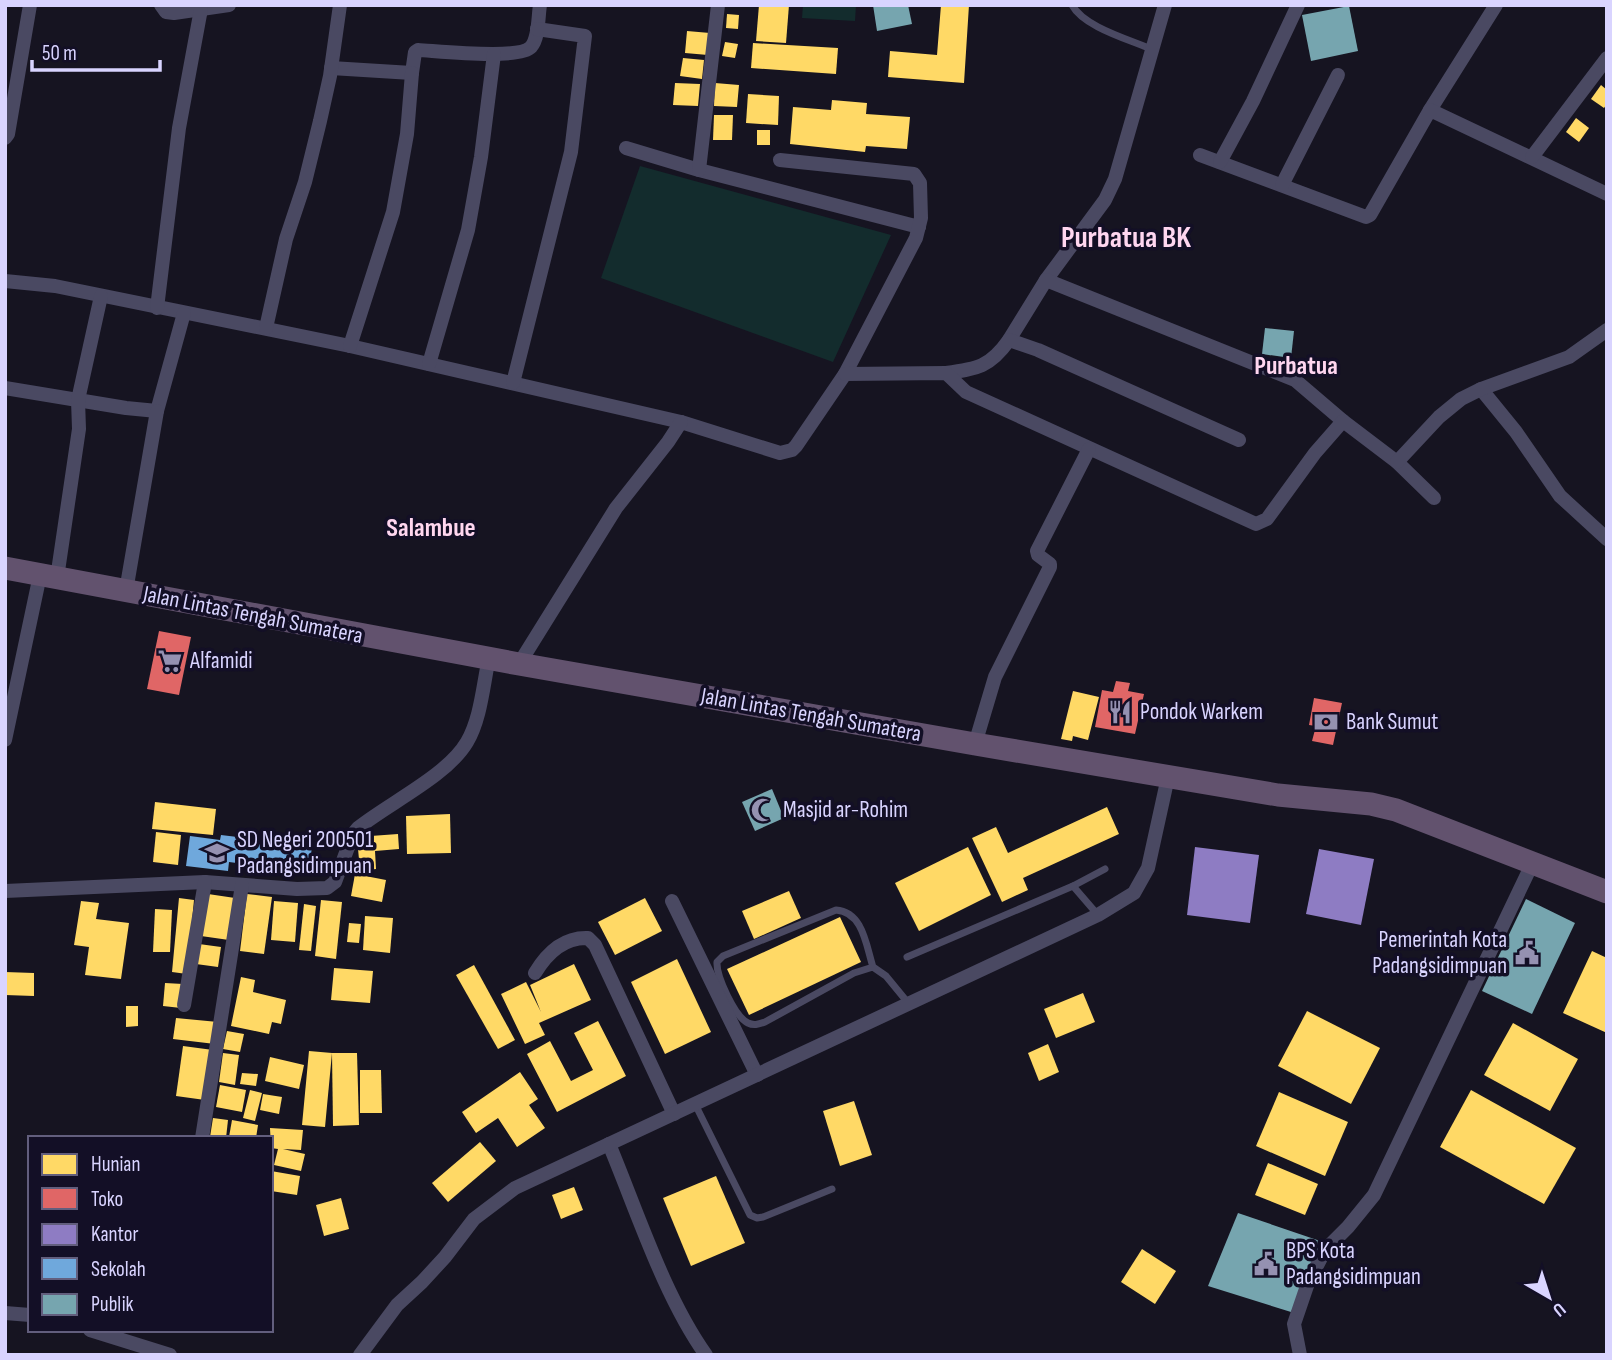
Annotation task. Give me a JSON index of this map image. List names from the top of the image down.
{
  "streets": {
    "highway": ["Jalan Lintas Tengah Sumatera"]
  },
  "districts": ["Purbatua BK", "Purbatua", "Salambue"],
  "places": {
    "supermarket": ["Alfamidi"],
    "restaurant": ["Pondok Warkem"],
    "bank": ["Bank Sumut"],
    "mosque": ["Masjid ar-Rohim"],
    "school or university": ["SD Negeri 200501 Padangsidimpuan"],
    "public building": ["Pemerintah Kota Padangsidimpuan", "BPS Kota Padangsidimpuan"]
  },
  "legend": [
    "Hunian",
    "Toko",
    "Kantor",
    "Sekolah",
    "Publik"
  ],
  "scale_bar": "50 m",
  "north": "bottom right"
}
